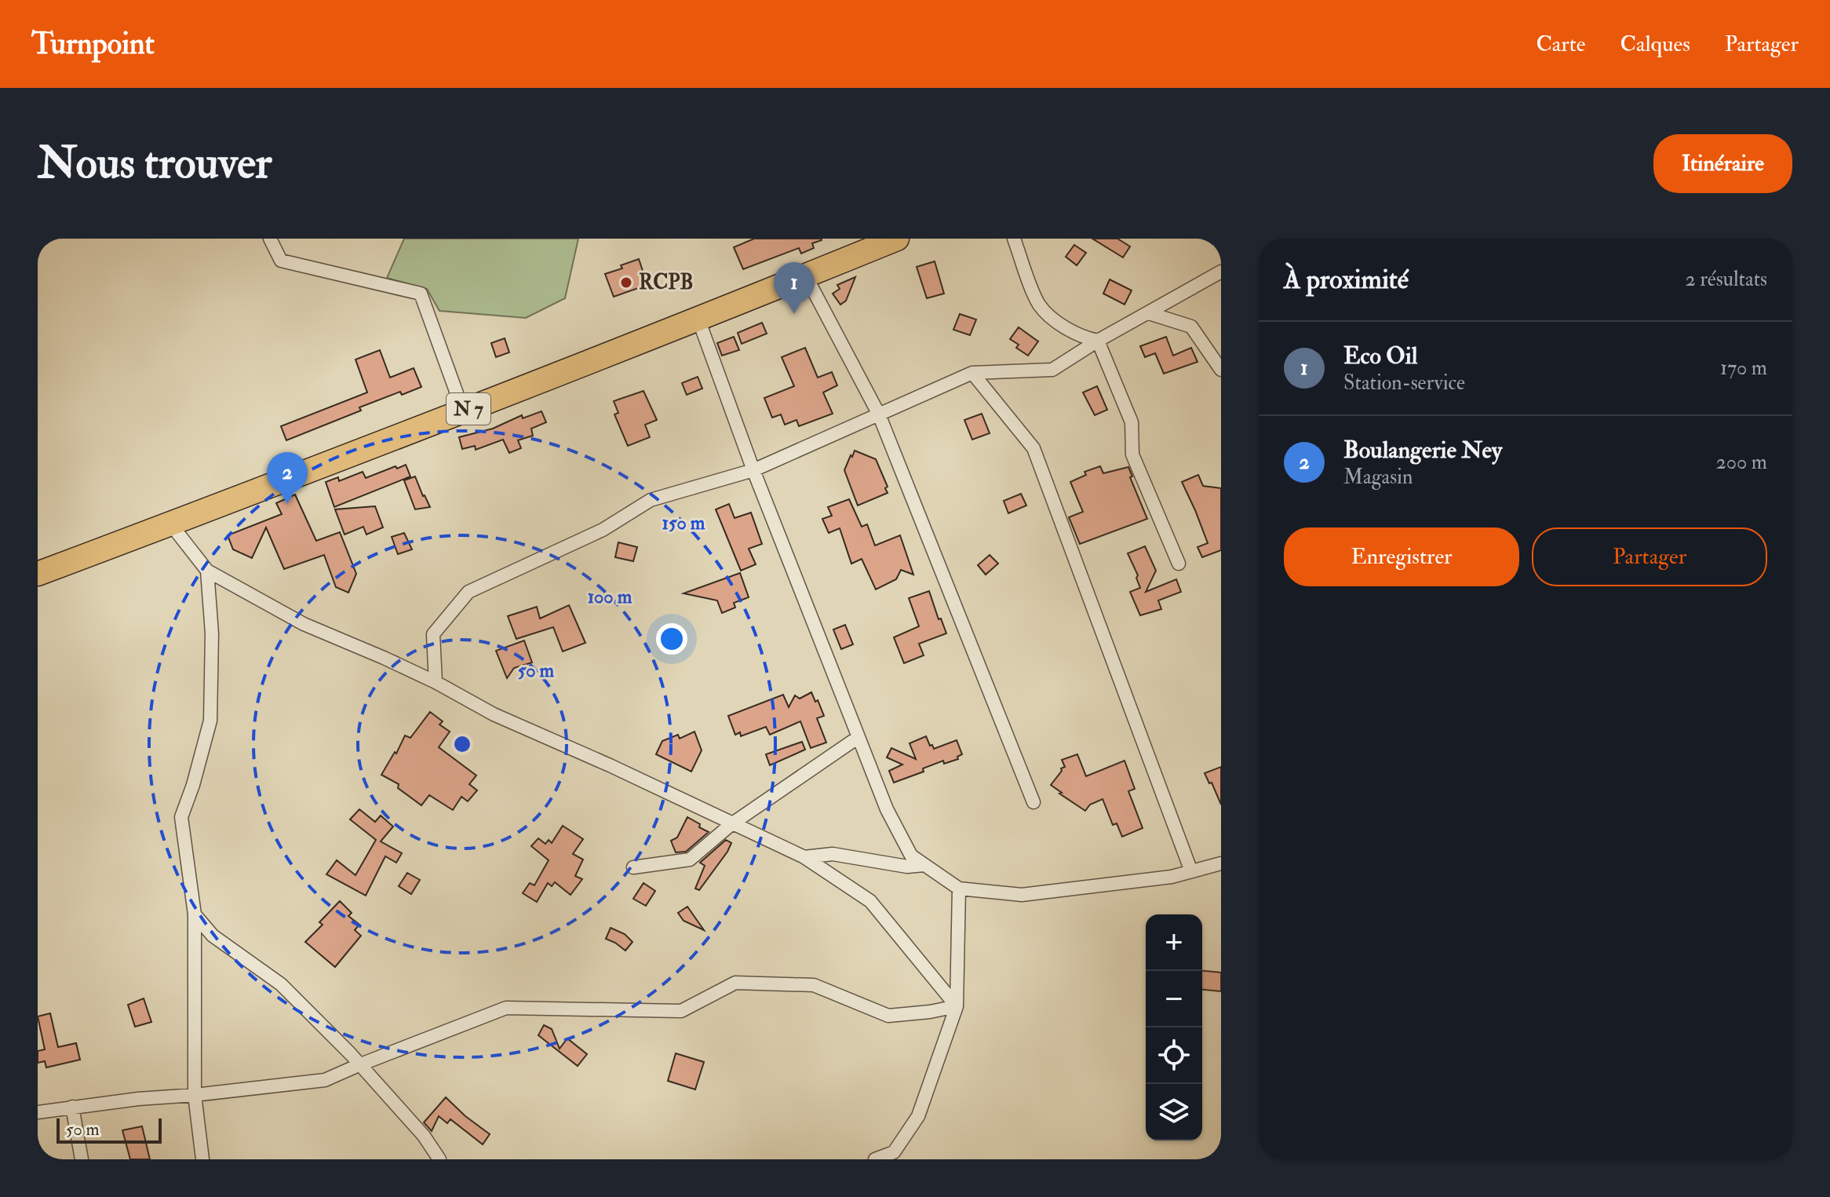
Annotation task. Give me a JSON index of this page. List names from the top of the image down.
{
  "streets": {
    "highway": ["N 7"]
  },
  "places": ["RCPB"],
  "scale_bar": "50 m",
  "page": {
    "header": "Turnpoint",
    "nav": ["Carte", "Calques", "Partager"],
    "buttons": [
      "Itinéraire",
      ["Enregistrer", "Partager"]
    ],
    "title": "Nous trouver",
    "heading": ["À proximité", "2 résultats"],
    "pins": ["1", "2"],
    "list": [
      {
        "mark": "1",
        "name": "Eco Oil",
        "note": "Station-service",
        "value": "170 m"
      },
      {
        "mark": "2",
        "name": "Boulangerie Ney",
        "note": "Magasin",
        "value": "200 m"
      }
    ],
    "map_buttons": ["+", "−"],
    "scale": "50 m"
  },
  "rings": ["150 m", "100 m", "50 m"]
}
